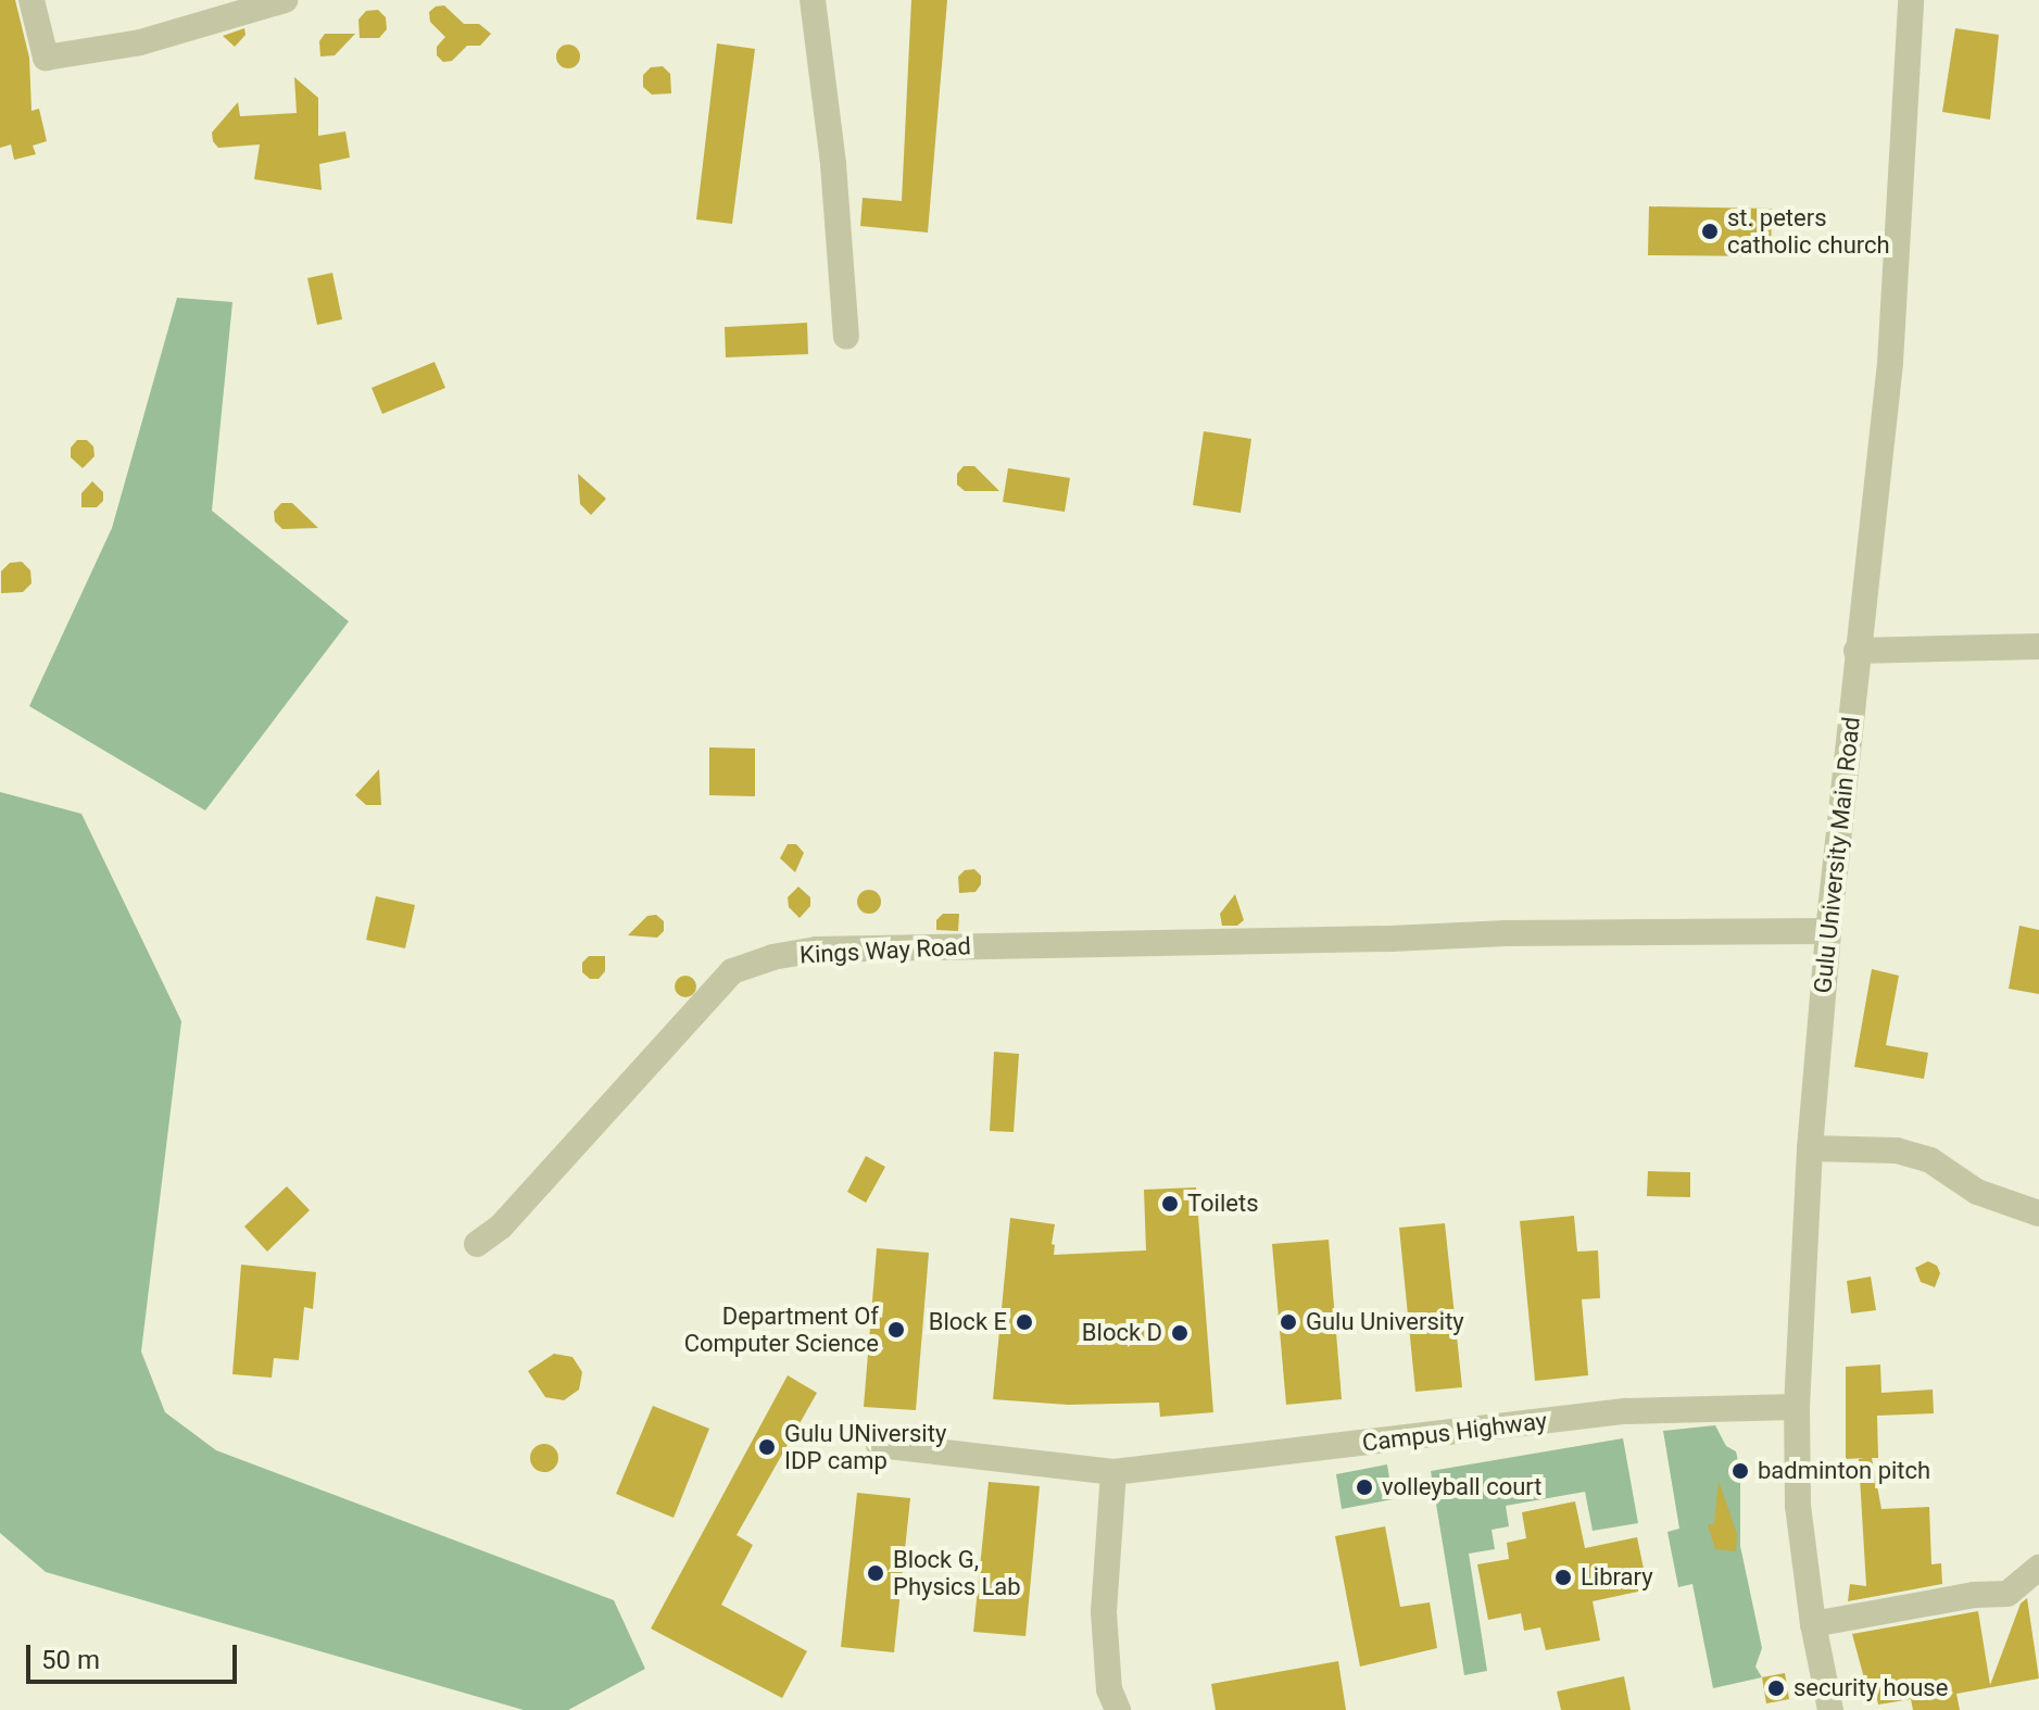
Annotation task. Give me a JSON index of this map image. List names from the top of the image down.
{
  "streets": {
    "street": ["Gulu University Main Road", "Kings Way Road", "Campus Highway"]
  },
  "crossings": [
    ["Gulu University Main Road", "Kings Way Road"],
    ["Gulu University Main Road", "Campus Highway"]
  ],
  "places": [
    "st. peters catholic church",
    "Toilets",
    "Block E",
    "Gulu University",
    "Department Of Computer Science",
    "Block D",
    "Gulu UNiversity IDP camp",
    "badminton pitch",
    "volleyball court",
    "Block G, Physics Lab",
    "Library",
    "security house"
  ],
  "scale_bar": "50 m"
}
